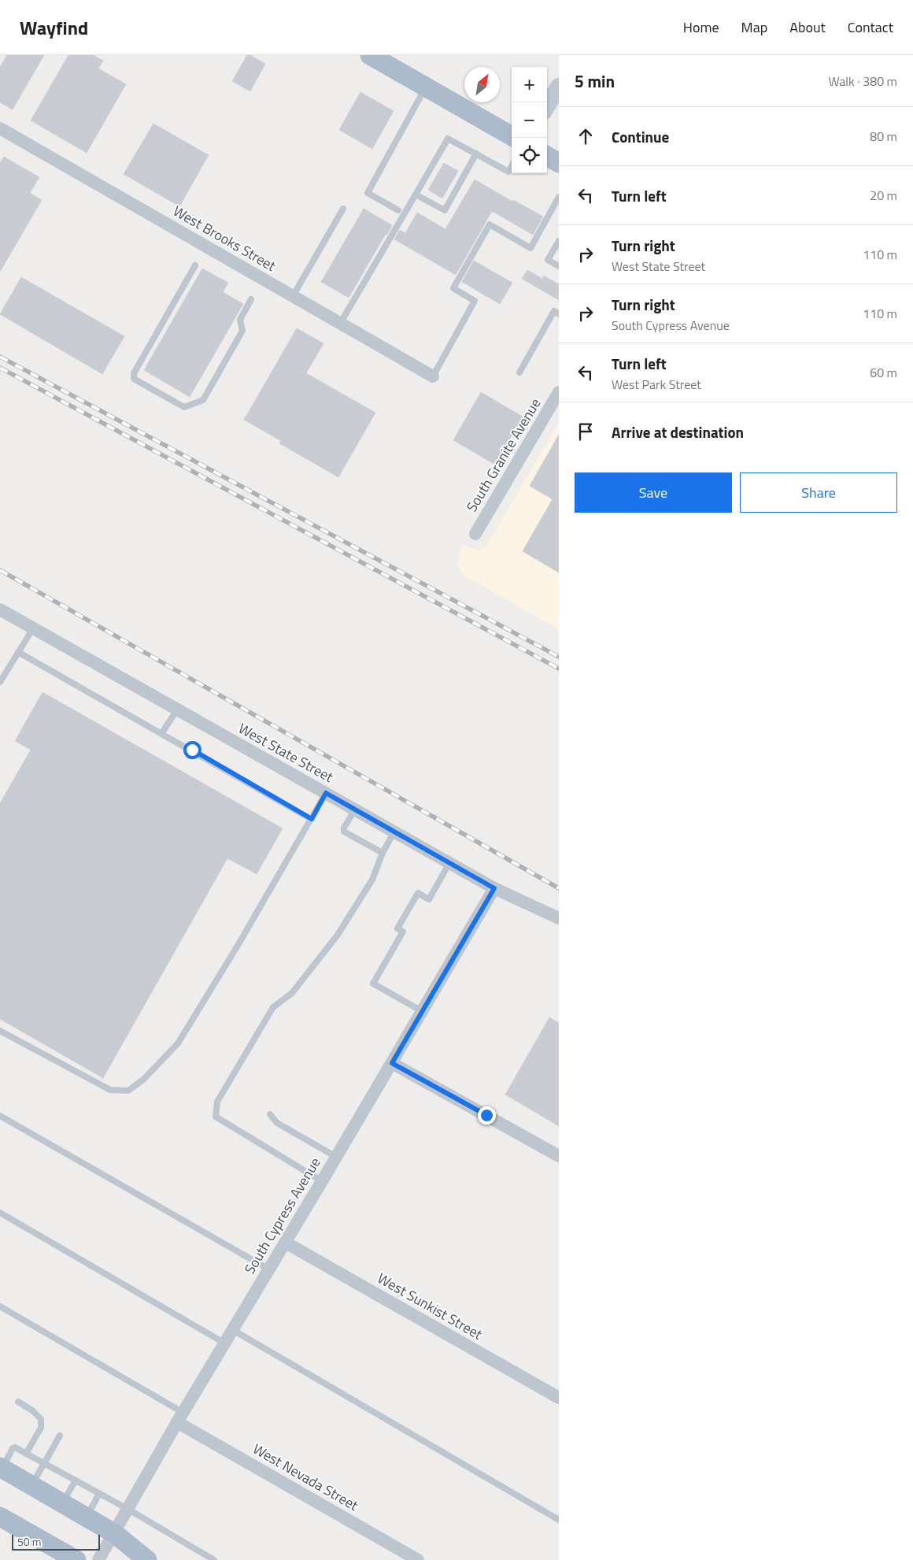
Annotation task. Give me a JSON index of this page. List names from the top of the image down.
{
  "streets": {
    "street": [
      "West Brooks Street",
      "South Granite Avenue",
      "West State Street",
      "South Cypress Avenue",
      "West Sunkist Street",
      "West Nevada Street"
    ]
  },
  "crossings": [
    ["West State Street", "South Cypress Avenue"],
    ["South Cypress Avenue", "West Sunkist Street"],
    ["South Cypress Avenue", "West Nevada Street"]
  ],
  "scale_bar": "50 m",
  "north": "top right",
  "page": {
    "header": "Wayfind",
    "nav": [
      "Home",
      "Map",
      "About",
      "Contact"
    ],
    "heading": ["5 min", "Walk · 380 m"],
    "map_buttons": ["+", "−"],
    "list": [
      ["Continue", "80 m"],
      ["Turn left", "20 m"],
      ["Turn right", "West State Street", "110 m"],
      ["Turn right", "South Cypress Avenue", "110 m"],
      ["Turn left", "West Park Street", "60 m"],
      "Arrive at destination"
    ],
    "buttons": ["Save", "Share"],
    "scale": "50 m"
  }
}
